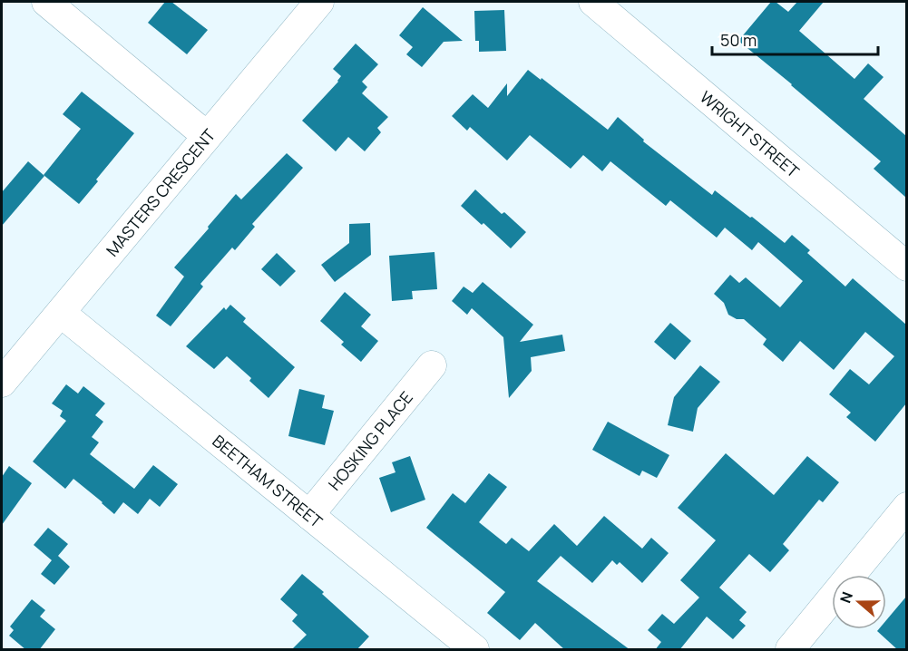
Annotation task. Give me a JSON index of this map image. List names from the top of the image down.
{
  "streets": {
    "street": [
      "WRIGHT STREET",
      "MASTERS CRESCENT",
      "HOSKING PLACE",
      "BEETHAM STREET"
    ]
  },
  "crossings": [
    ["MASTERS CRESCENT", "BEETHAM STREET"],
    ["HOSKING PLACE", "BEETHAM STREET"]
  ],
  "scale_bar": "50 m",
  "north": "left"
}
